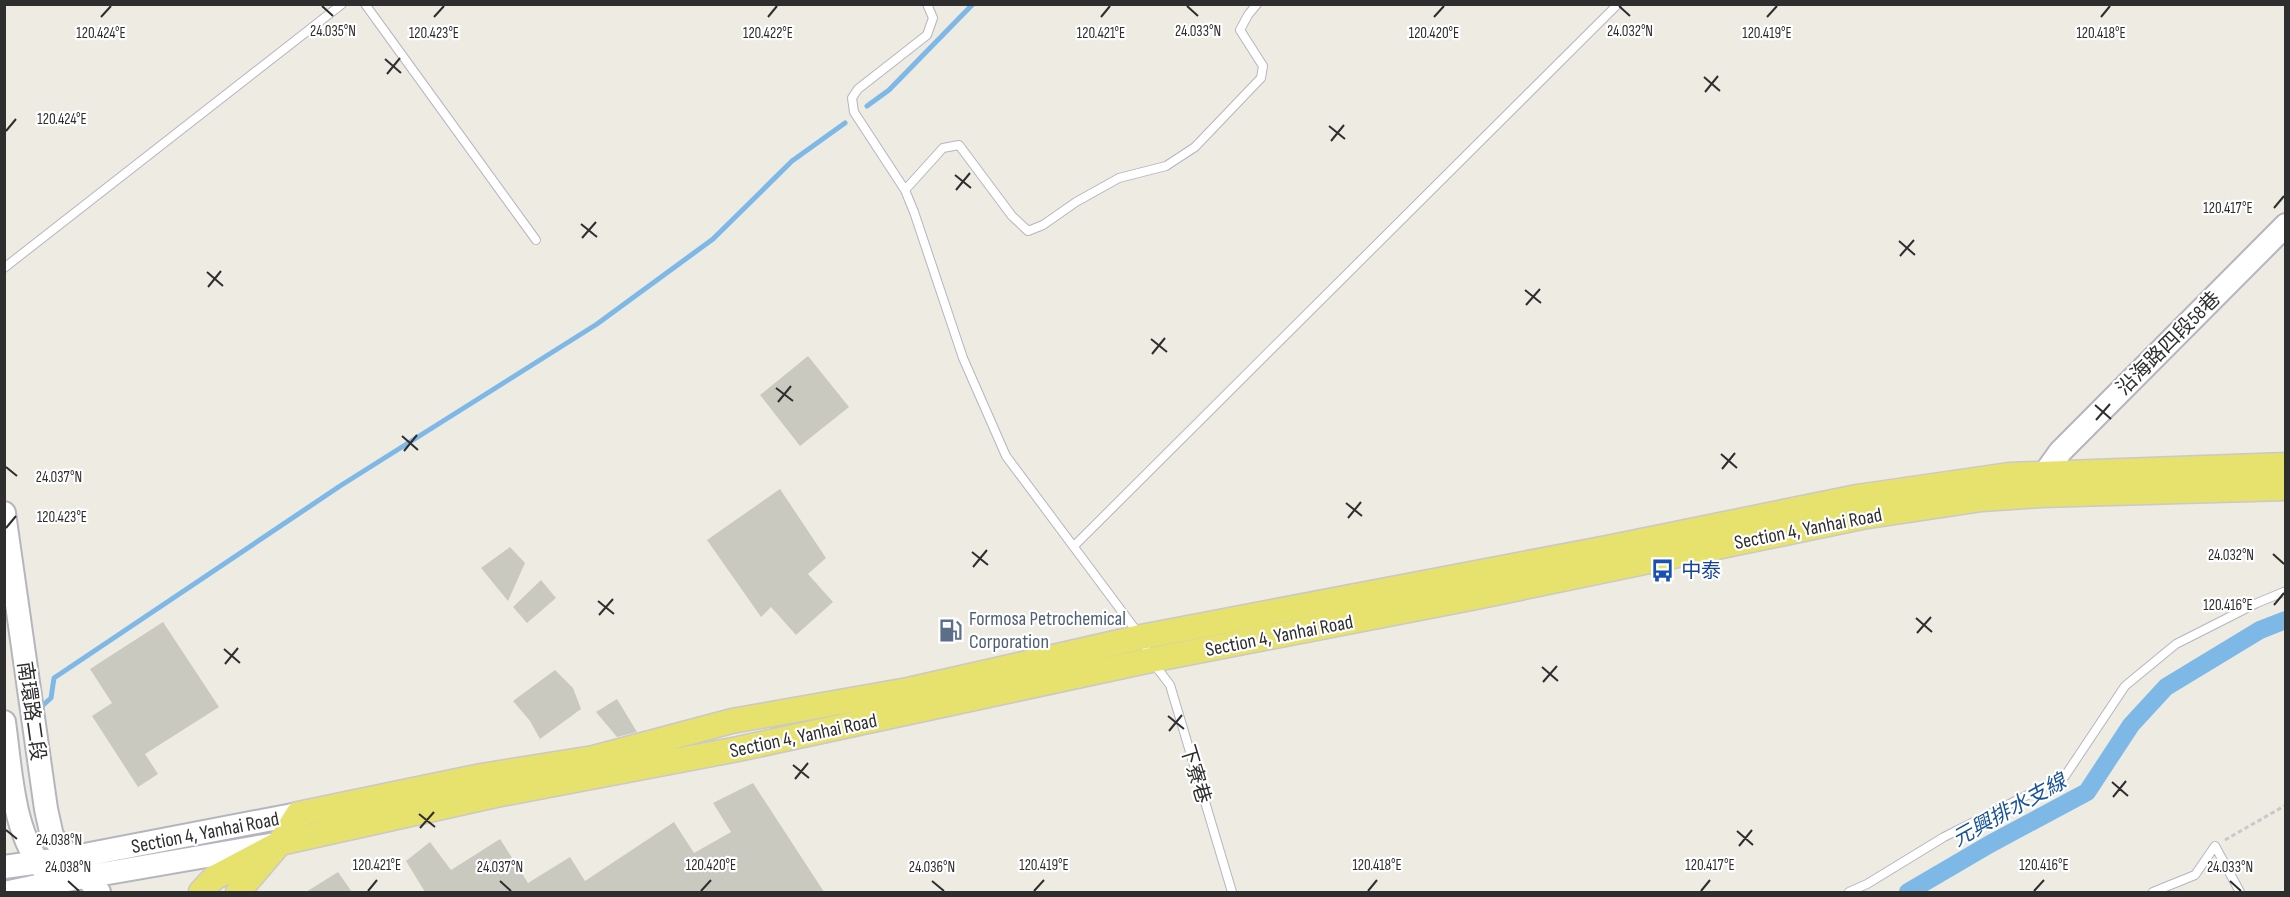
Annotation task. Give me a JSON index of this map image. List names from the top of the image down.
{
  "streets": {
    "main road": ["Section 4, Yanhai Road"],
    "street": ["沿海路四段58巷", "南環路二段"],
    "lane": ["下寮巷"]
  },
  "crossings": [
    ["沿海路四段58巷", "Section 4, Yanhai Road"],
    ["Section 4, Yanhai Road", "南環路二段"],
    ["Section 4, Yanhai Road", "下寮巷"]
  ],
  "water": ["元興排水支線"],
  "places": {
    "bus stop": ["中泰"],
    "fuel station": ["Formosa Petrochemical Corporation"]
  },
  "coordinates": [
    "24.035°N",
    "24.033°N",
    "24.032°N",
    "120.424°E",
    "120.423°E",
    "120.422°E",
    "120.421°E",
    "120.420°E",
    "120.419°E",
    "120.418°E",
    "120.417°E",
    "24.037°N",
    "120.416°E",
    "24.038°N",
    "24.036°N"
  ]
}
